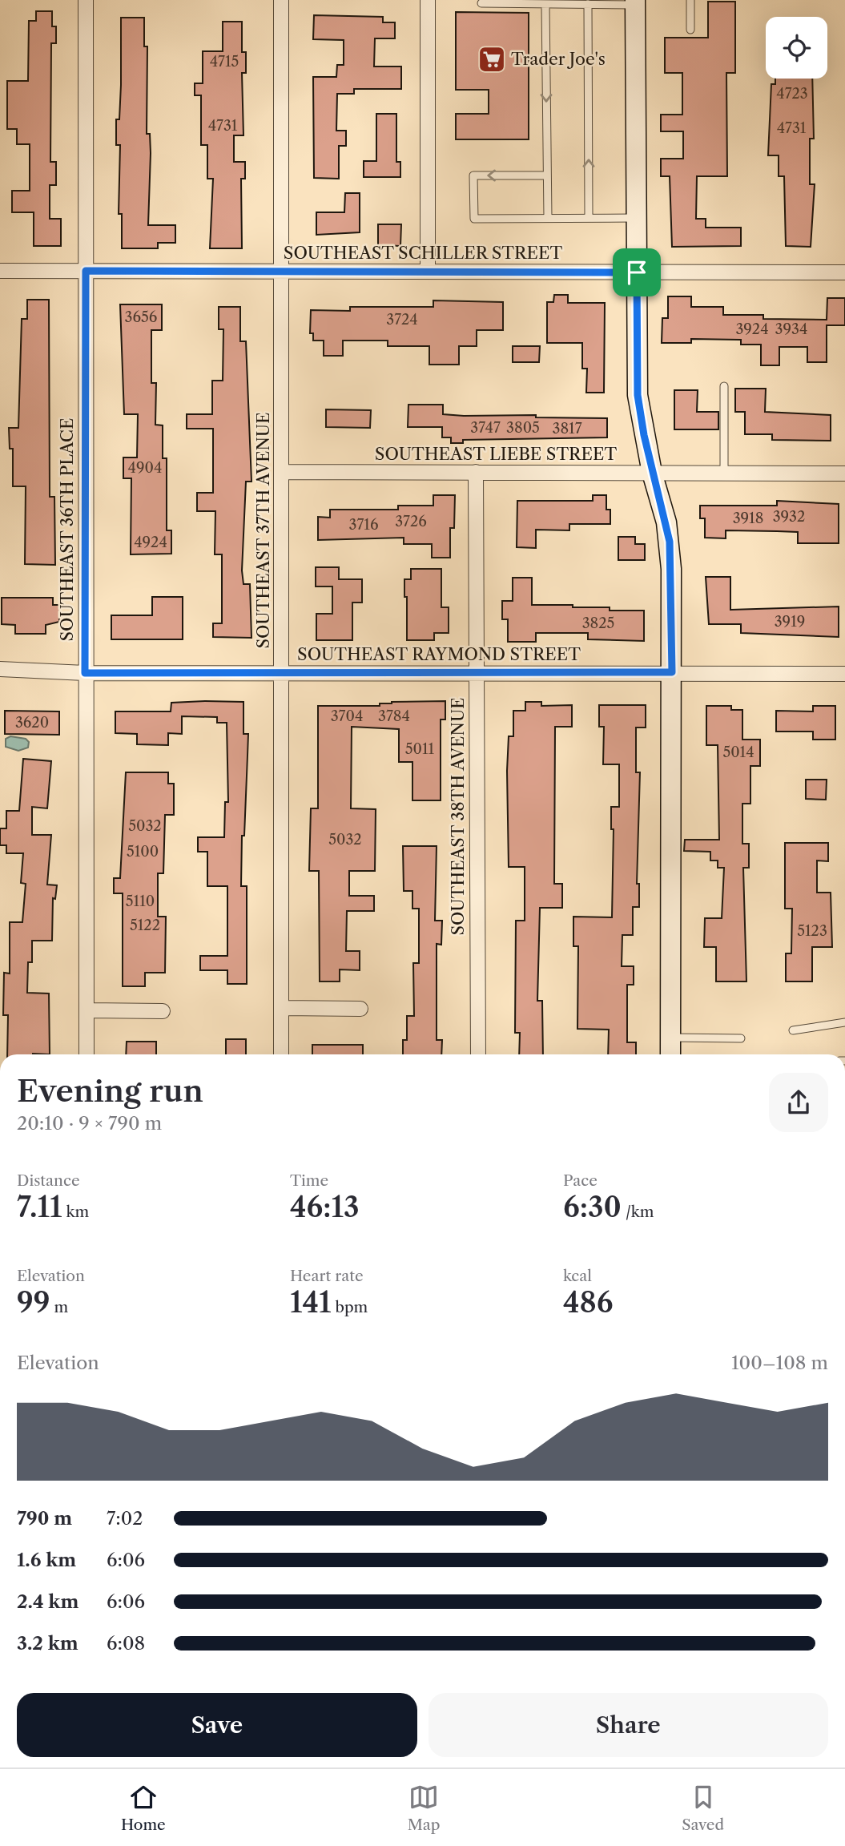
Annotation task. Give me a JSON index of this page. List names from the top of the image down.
{
  "streets": {
    "street": [
      "SOUTHEAST SCHILLER STREET",
      "SOUTHEAST LIEBE STREET",
      "SOUTHEAST 36TH PLACE",
      "SOUTHEAST 37TH AVENUE",
      "SOUTHEAST RAYMOND STREET",
      "SOUTHEAST 38TH AVENUE"
    ]
  },
  "crossings": [
    ["SOUTHEAST SCHILLER STREET", "SOUTHEAST 36TH PLACE"],
    ["SOUTHEAST SCHILLER STREET", "SOUTHEAST 37TH AVENUE"],
    ["SOUTHEAST LIEBE STREET", "SOUTHEAST 37TH AVENUE"],
    ["SOUTHEAST LIEBE STREET", "SOUTHEAST 38TH AVENUE"],
    ["SOUTHEAST 36TH PLACE", "SOUTHEAST RAYMOND STREET"],
    ["SOUTHEAST 37TH AVENUE", "SOUTHEAST RAYMOND STREET"],
    ["SOUTHEAST RAYMOND STREET", "SOUTHEAST 38TH AVENUE"]
  ],
  "places": {
    "supermarket": ["Trader Joe's"]
  },
  "house_numbers": [
    "4715",
    "4723",
    "4731",
    "4731",
    "3656",
    "3724",
    "3924",
    "3934",
    "3747",
    "3805",
    "3817",
    "4904",
    "3932",
    "3918",
    "3726",
    "3716",
    "4924",
    "3919",
    "3825",
    "3704",
    "3784",
    "3620",
    "5011",
    "5014",
    "5032",
    "5032",
    "5100",
    "5110",
    "5122",
    "5123"
  ],
  "page": {
    "heading": ["Evening run", "20:10 · 9 × 790 m"],
    "stats": [
      ["Distance", "7.11 km"],
      ["Time", "46:13"],
      ["Pace", "6:30 /km"],
      ["Elevation", "99 m"],
      ["Heart rate", "141 bpm"],
      ["kcal", "486"]
    ],
    "chart": ["Elevation", "100–108 m"],
    "list": [
      {
        "name": "790 m",
        "note": "7:02"
      },
      {
        "name": "1.6 km",
        "note": "6:06"
      },
      {
        "name": "2.4 km",
        "note": "6:06"
      },
      {
        "name": "3.2 km",
        "note": "6:08"
      }
    ],
    "buttons": ["Save", "Share"],
    "tabs": ["Home", "Map", "Saved"]
  }
}
